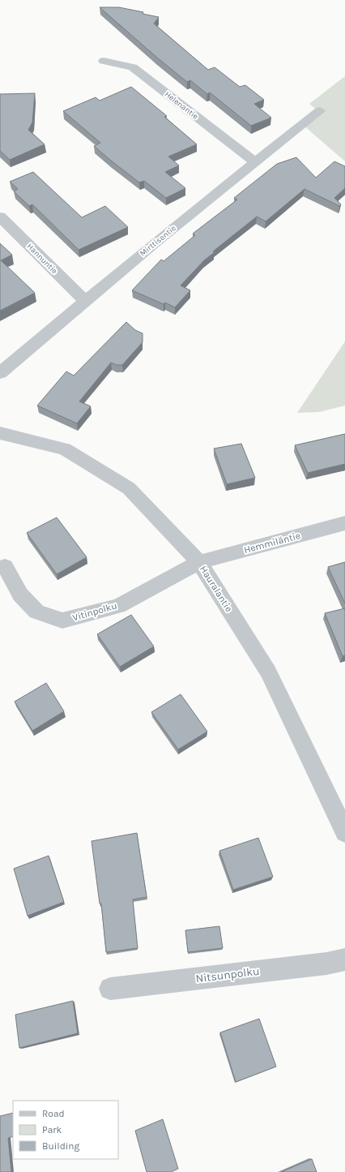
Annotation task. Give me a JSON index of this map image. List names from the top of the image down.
{
  "streets": {
    "street": [
      "Helenantie",
      "Mirttisentie",
      "Hannuntie",
      "Hemmiläntie",
      "Hauralantie",
      "Vitinpolku",
      "Nitsunpolku"
    ]
  },
  "crossings": [
    ["Helenantie", "Mirttisentie"],
    ["Mirttisentie", "Hannuntie"],
    ["Hemmiläntie", "Hauralantie"],
    ["Hemmiläntie", "Vitinpolku"],
    ["Hauralantie", "Vitinpolku"]
  ],
  "legend": ["Road", "Park", "Building"]
}
